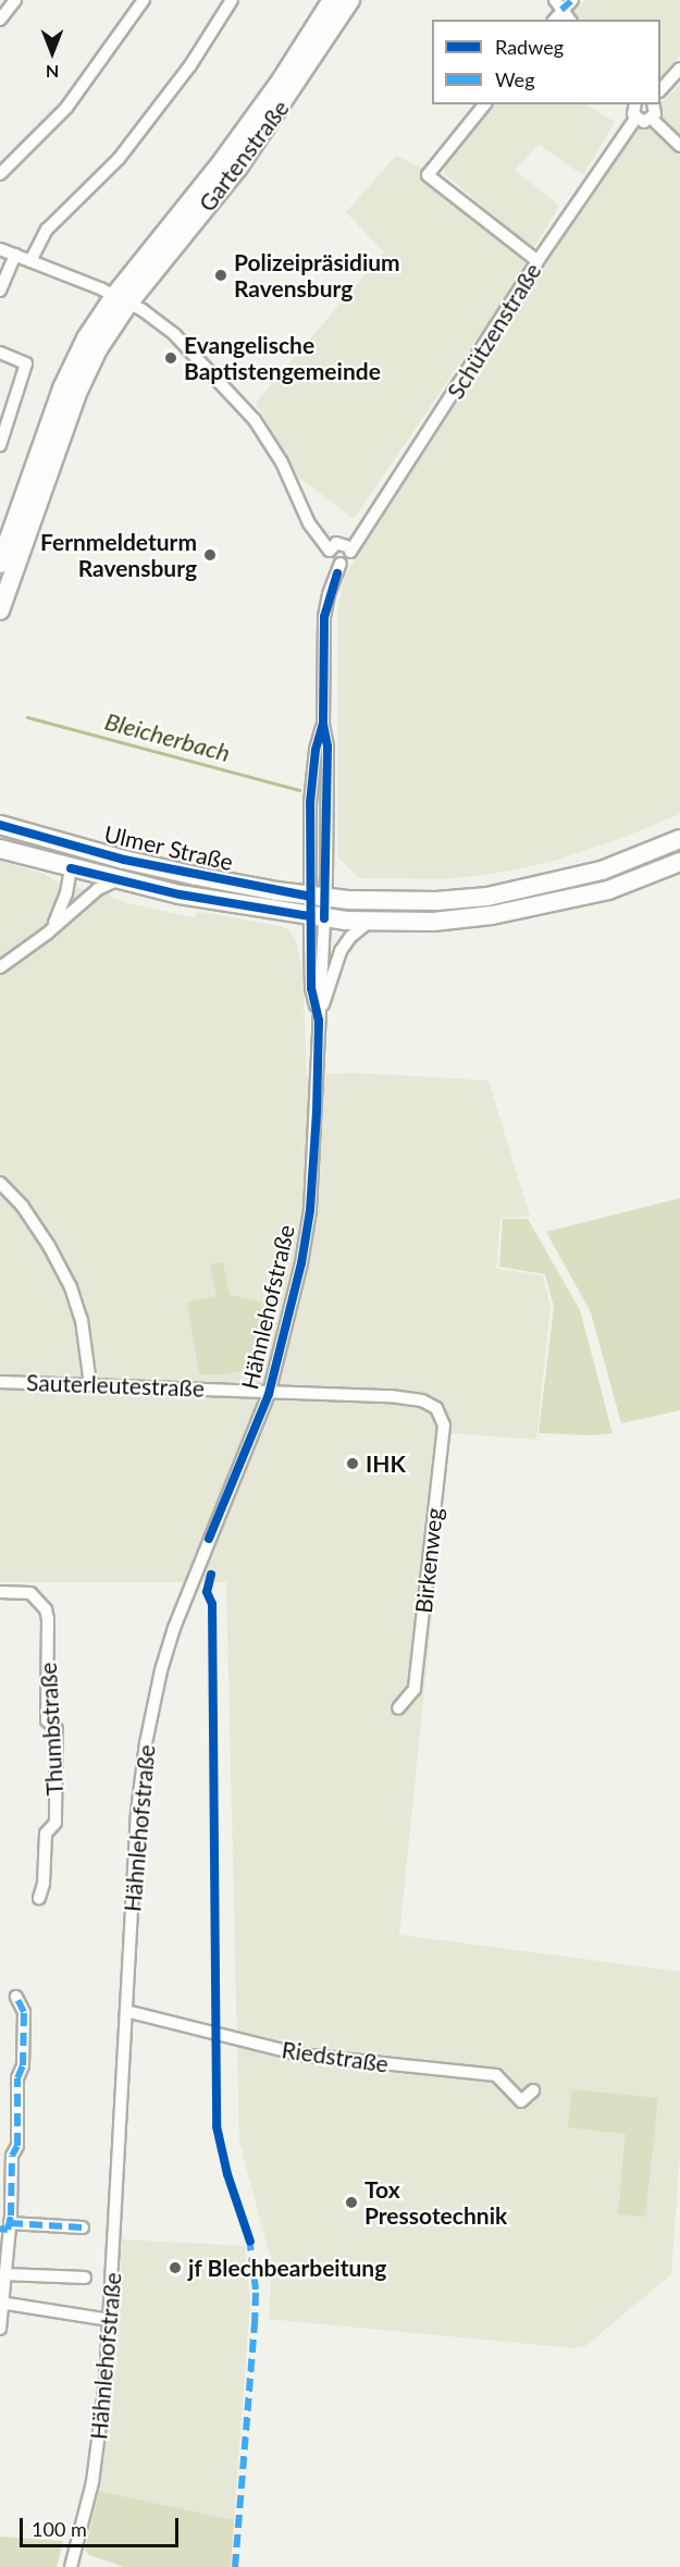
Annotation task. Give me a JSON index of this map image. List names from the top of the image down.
{
  "streets": {
    "main road": ["Gartenstraße", "Ulmer Straße"],
    "street": [
      "Schützenstraße",
      "Hähnlehofstraße",
      "Sauterleutestraße",
      "Birkenweg",
      "Thumbstraße",
      "Riedstraße"
    ]
  },
  "crossings": [
    ["Hähnlehofstraße", "Sauterleutestraße"],
    ["Hähnlehofstraße", "Riedstraße"],
    ["Sauterleutestraße", "Birkenweg"]
  ],
  "water": ["Bleicherbach"],
  "places": [
    "Polizeipräsidium Ravensburg",
    "Evangelische Baptistengemeinde",
    "Fernmeldeturm Ravensburg",
    "IHK",
    "Tox Pressotechnik",
    "jf Blechbearbeitung"
  ],
  "legend": ["Radweg", "Weg"],
  "scale_bar": "100 m",
  "north": "bottom"
}
